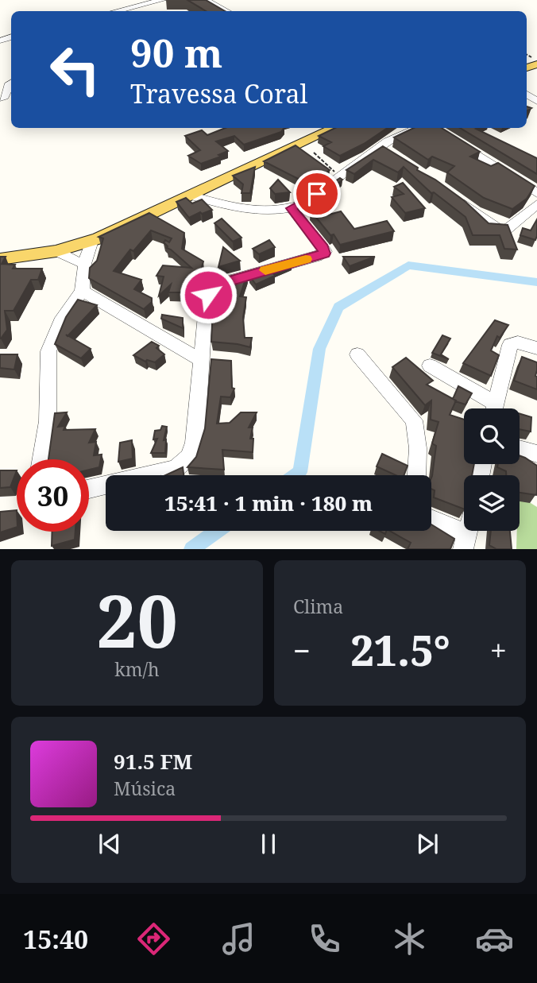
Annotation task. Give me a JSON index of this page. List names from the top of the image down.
{
  "page": {
    "turn": ["90 m", "Travessa Coral"],
    "limit": "30",
    "trip": "15:41 · 1 min · 180 m",
    "tile": [
      ["20", "km/h"],
      "Clima"
    ],
    "heat": ["−", "21.5°", "+"],
    "song": ["91.5 FM", "Música"],
    "tabs": "15:40"
  }
}
